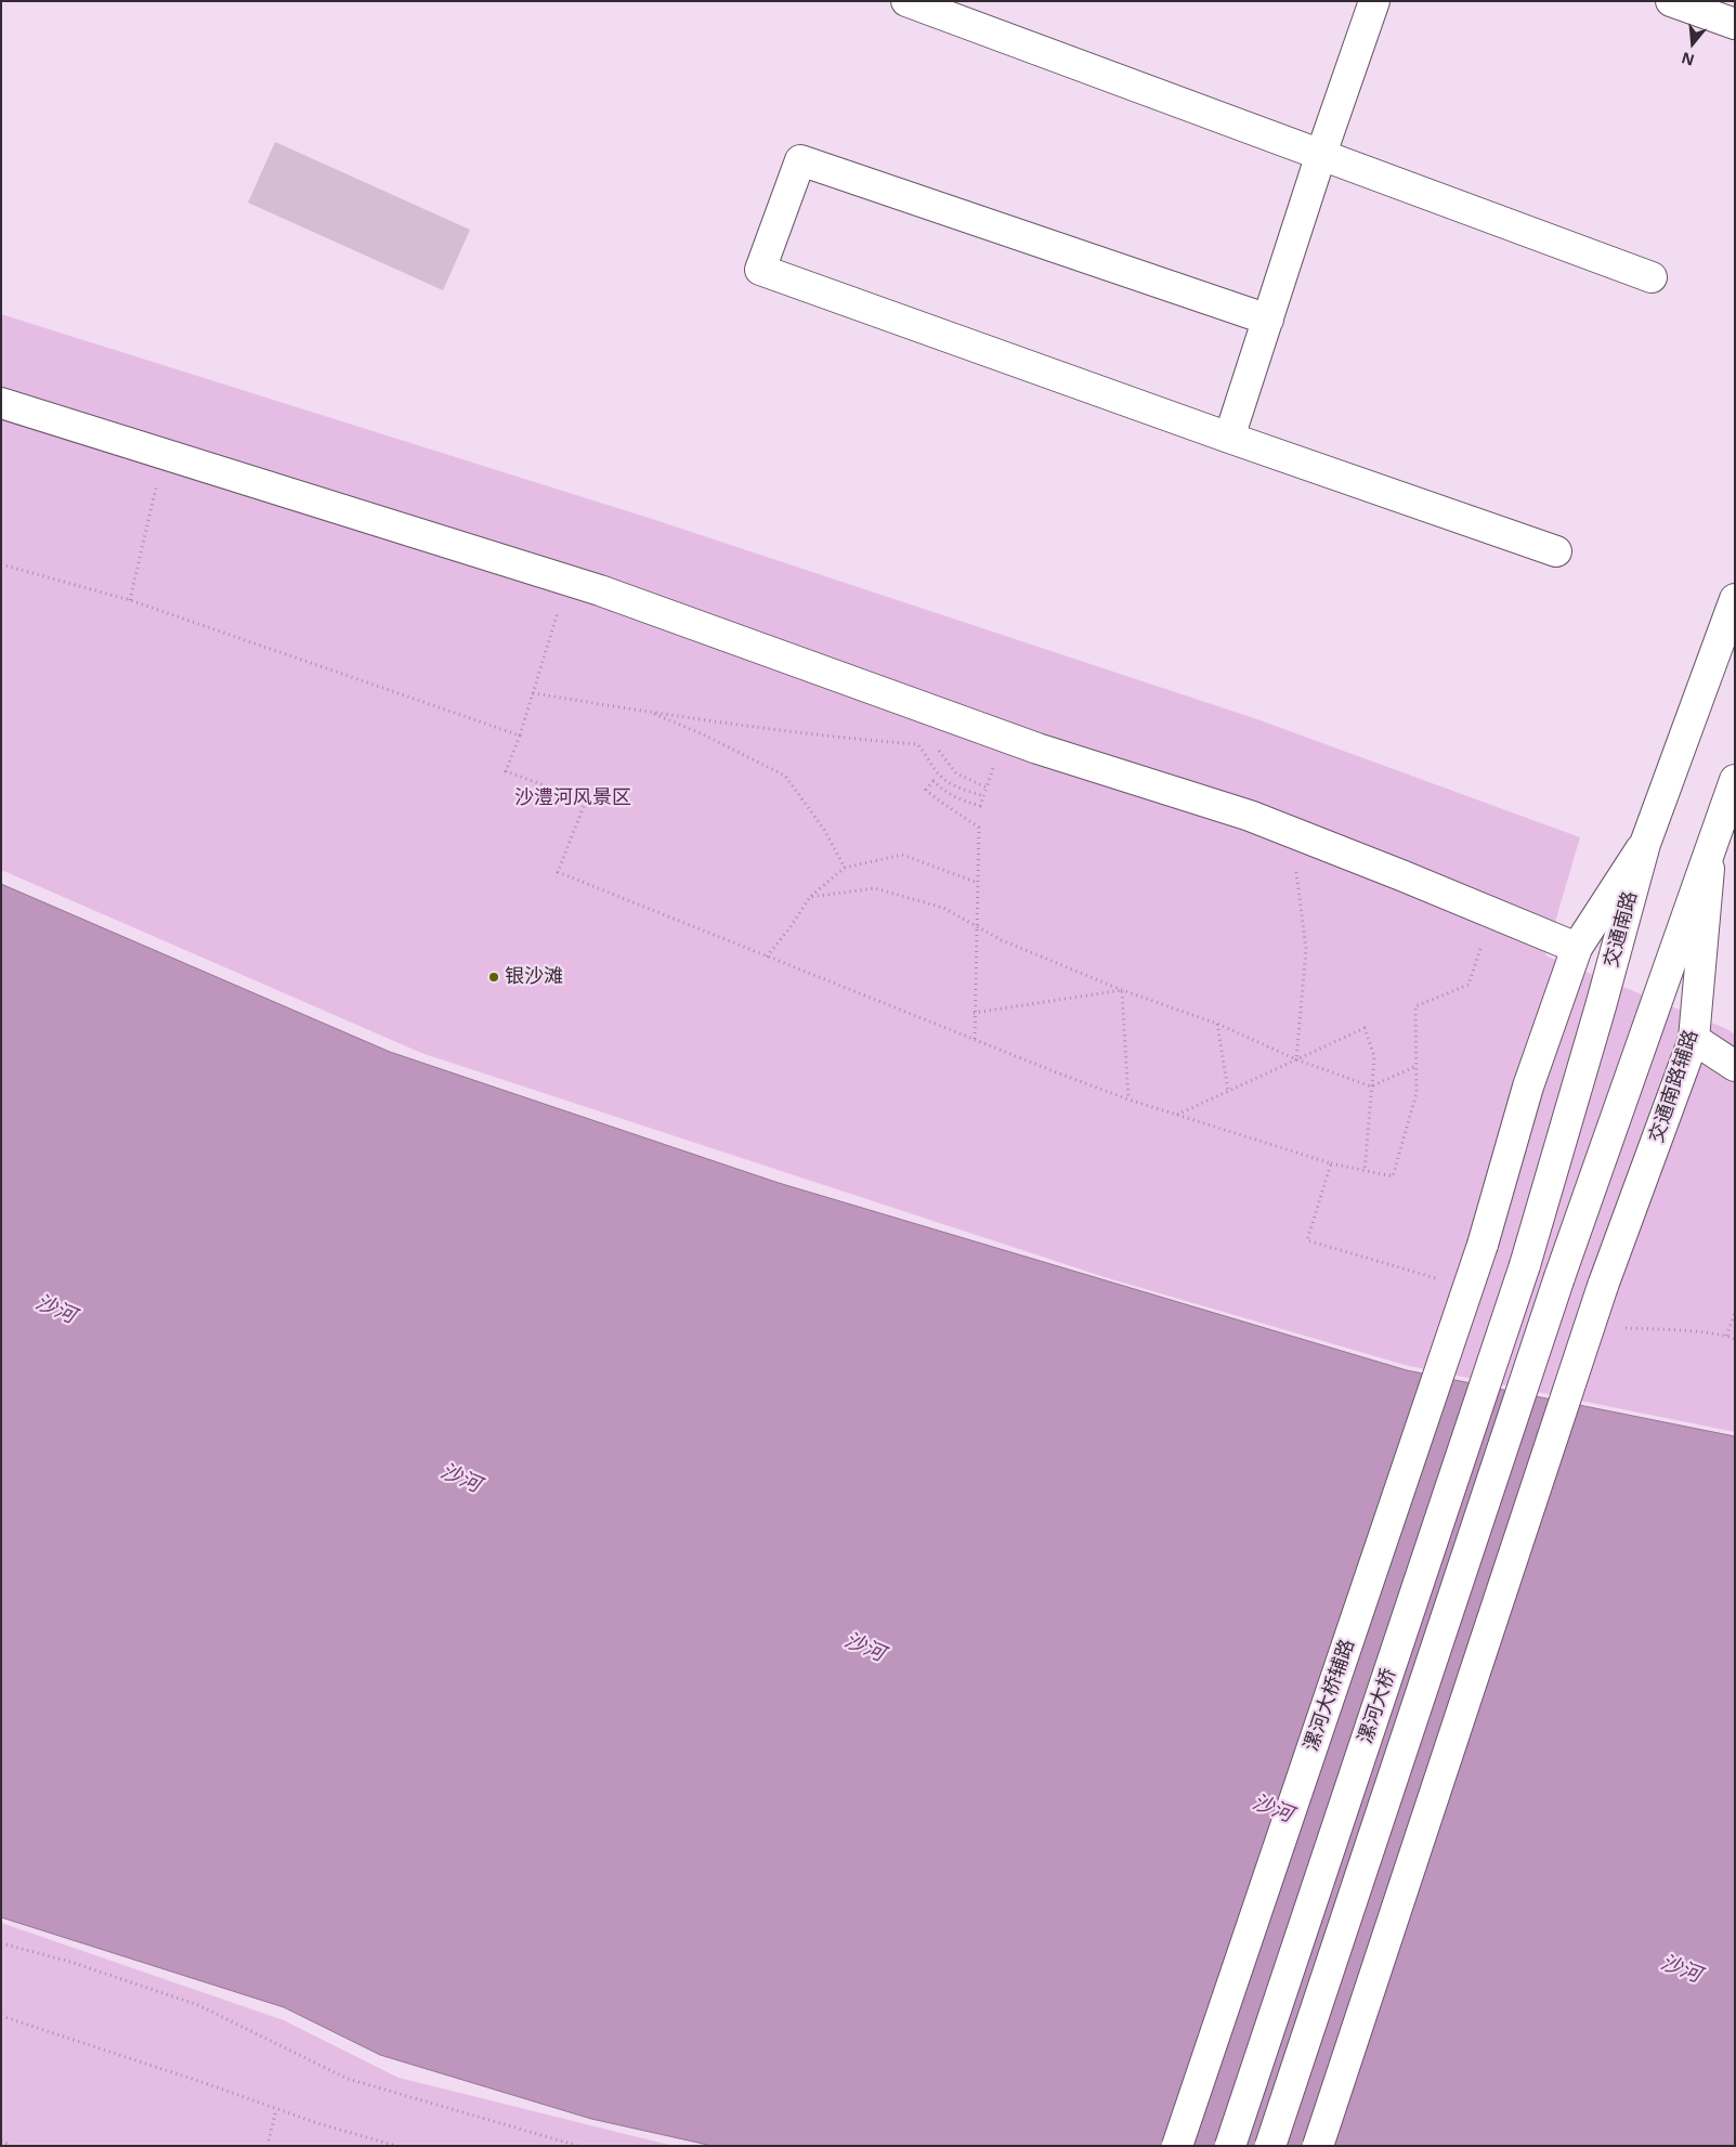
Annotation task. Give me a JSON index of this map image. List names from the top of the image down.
{
  "streets": {
    "street": [
      "交通南路",
      "交通南路辅路",
      "漯河大桥辅路",
      "漯河大桥"
    ]
  },
  "crossings": [
    ["交通南路", "漯河大桥"],
    ["交通南路辅路", "漯河大桥"]
  ],
  "water": ["沙河"],
  "parks": ["沙澧河风景区"],
  "places": ["银沙滩"],
  "north": "bottom"
}
